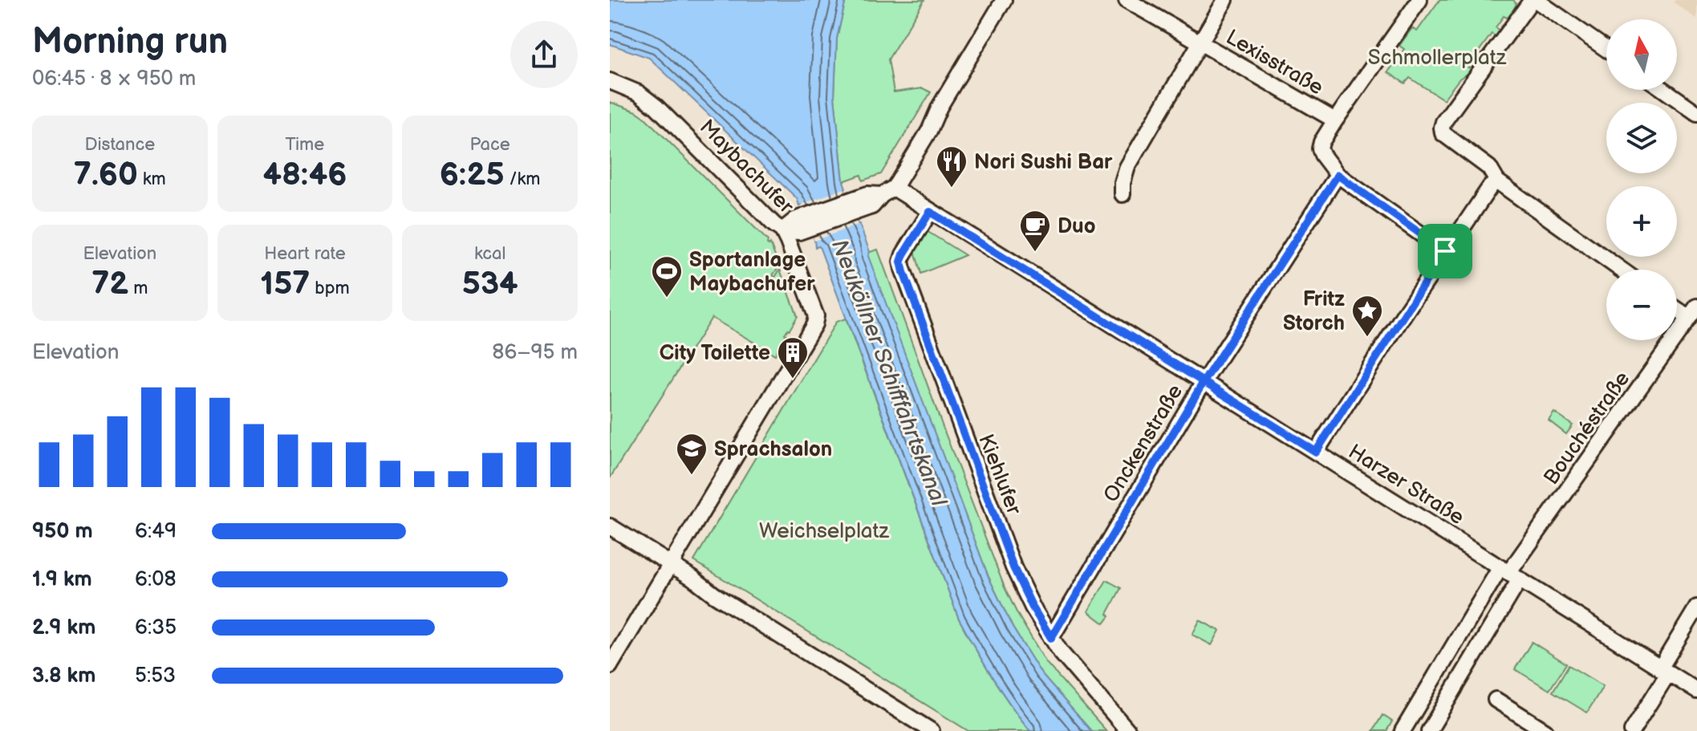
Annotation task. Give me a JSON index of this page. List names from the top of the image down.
{
  "streets": {
    "street": [
      "Lexisstraße",
      "Maybachufer",
      "Bouchéstraße",
      "Onckenstraße",
      "Kiehlufer",
      "Harzer Straße"
    ]
  },
  "crossings": [
    ["Bouchéstraße", "Harzer Straße"],
    ["Onckenstraße", "Kiehlufer"],
    ["Onckenstraße", "Harzer Straße"],
    ["Kiehlufer", "Harzer Straße"]
  ],
  "water": ["Neuköllner Schifffahrtskanal"],
  "parks": ["Schmollerplatz", "Weichselplatz"],
  "places": {
    "restaurant": ["Nori Sushi Bar"],
    "cafe": ["Duo"],
    "sports": ["Sportanlage Maybachufer"],
    "place": ["Fritz Storch"],
    "building": ["City Toilette"],
    "school or university": ["Sprachsalon"]
  },
  "north": "top",
  "page": {
    "heading": ["Morning run", "06:45 · 8 × 950 m"],
    "map_buttons": ["+", "−"],
    "stats": [
      ["Distance", "7.60 km"],
      ["Time", "48:46"],
      ["Pace", "6:25 /km"],
      ["Elevation", "72 m"],
      ["Heart rate", "157 bpm"],
      ["kcal", "534"]
    ],
    "chart": ["Elevation", "86–95 m"],
    "list": [
      {
        "name": "950 m",
        "note": "6:49"
      },
      {
        "name": "1.9 km",
        "note": "6:08"
      },
      {
        "name": "2.9 km",
        "note": "6:35"
      },
      {
        "name": "3.8 km",
        "note": "5:53"
      }
    ]
  }
}
